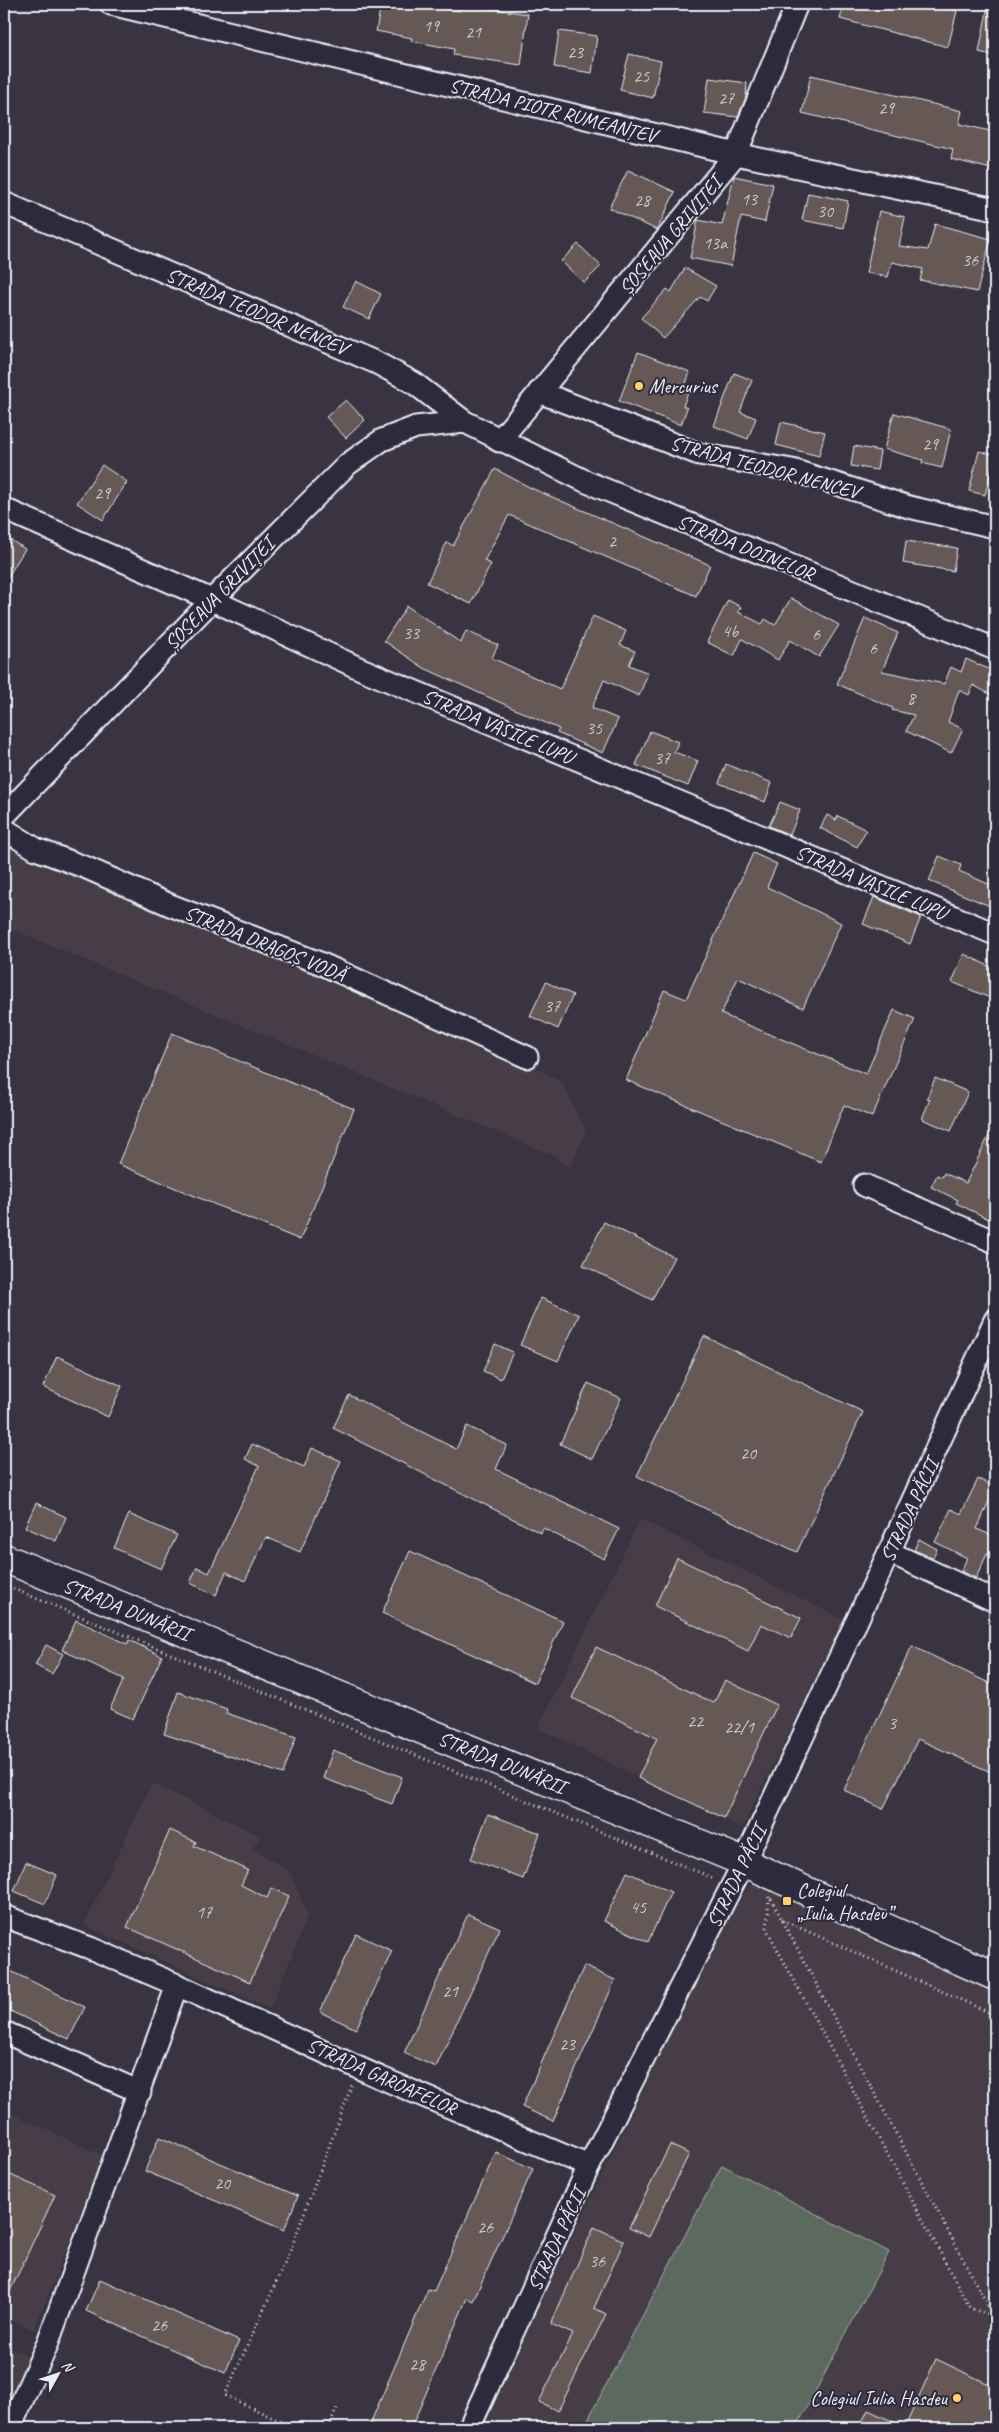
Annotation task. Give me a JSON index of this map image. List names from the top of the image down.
{
  "streets": {
    "main road": ["STRADA DUNĂRII"],
    "street": [
      "STRADA PIOTR RUMEANȚEV",
      "ȘOSEAUA GRIVIŢEI",
      "STRADA TEODOR NENCEV",
      "STRADA DOINELOR",
      "STRADA VASILE LUPU",
      "STRADA DRAGOȘ VODĂ",
      "STRADA PĂCII",
      "STRADA GAROAFELOR"
    ]
  },
  "crossings": [
    ["STRADA PIOTR RUMEANȚEV", "ȘOSEAUA GRIVIŢEI"],
    ["ȘOSEAUA GRIVIŢEI", "STRADA TEODOR NENCEV"],
    ["ȘOSEAUA GRIVIŢEI", "STRADA DOINELOR"],
    ["ȘOSEAUA GRIVIŢEI", "STRADA VASILE LUPU"],
    ["STRADA TEODOR NENCEV", "STRADA DOINELOR"],
    ["STRADA PĂCII", "STRADA DUNĂRII"],
    ["STRADA PĂCII", "STRADA GAROAFELOR"]
  ],
  "places": {
    "other": ["Mercurius", "Colegiul Iulia Hasdeu"],
    "transit": ["Colegiul „Iulia Hasdeu”"]
  },
  "house_numbers": [
    "19",
    "21",
    "23",
    "25",
    "27",
    "29",
    "13",
    "28",
    "30",
    "13a",
    "36",
    "29",
    "29",
    "2",
    "4b",
    "33",
    "6",
    "6",
    "8",
    "35",
    "37",
    "37",
    "20",
    "22",
    "3",
    "22/1",
    "45",
    "17",
    "21",
    "23",
    "20",
    "26",
    "36",
    "26",
    "28"
  ],
  "north": "top right"
}
